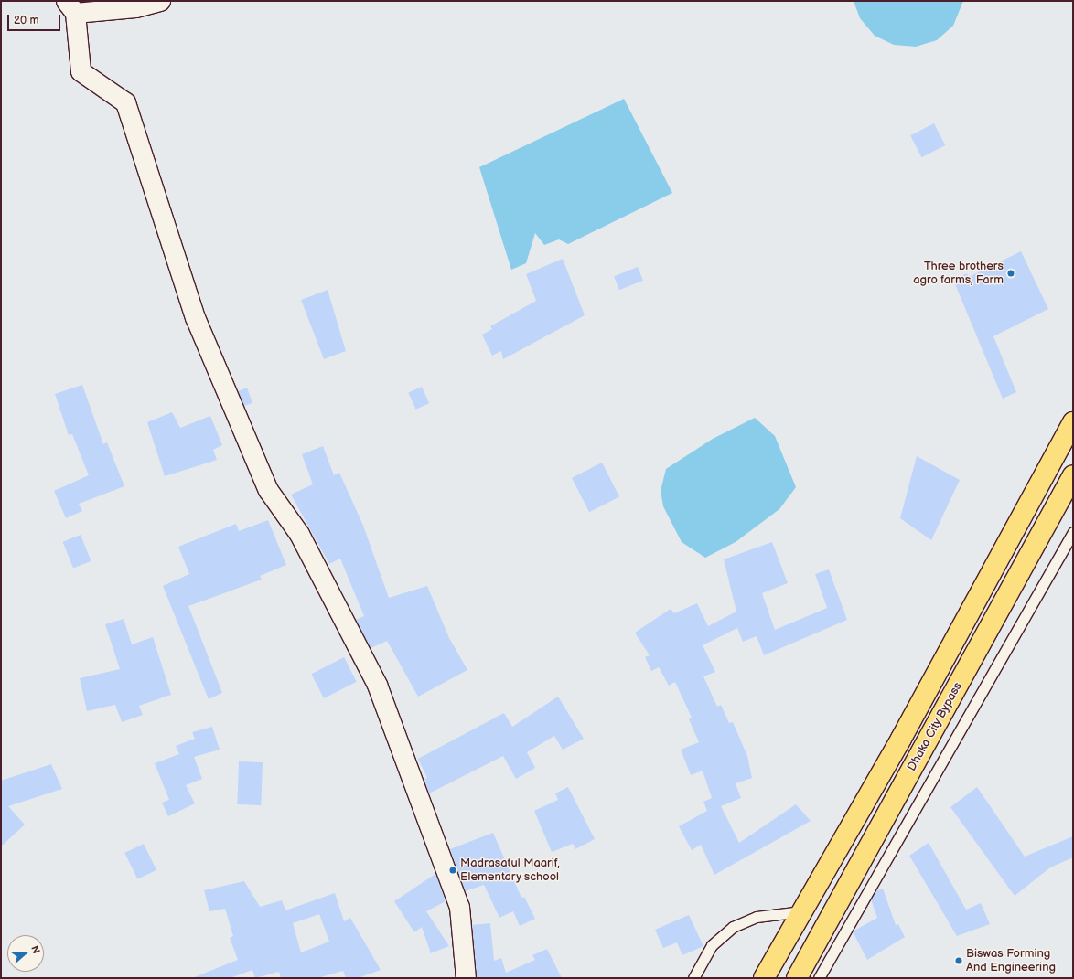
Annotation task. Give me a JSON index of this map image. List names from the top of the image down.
{
  "streets": {
    "highway": ["Dhaka City Bypass"]
  },
  "places": ["Three brothers agro farms, Farm", "Madrasatul Maarif, Elementary school", "Biswas Forming And Engineering"],
  "scale_bar": "20 m",
  "north": "right"
}
